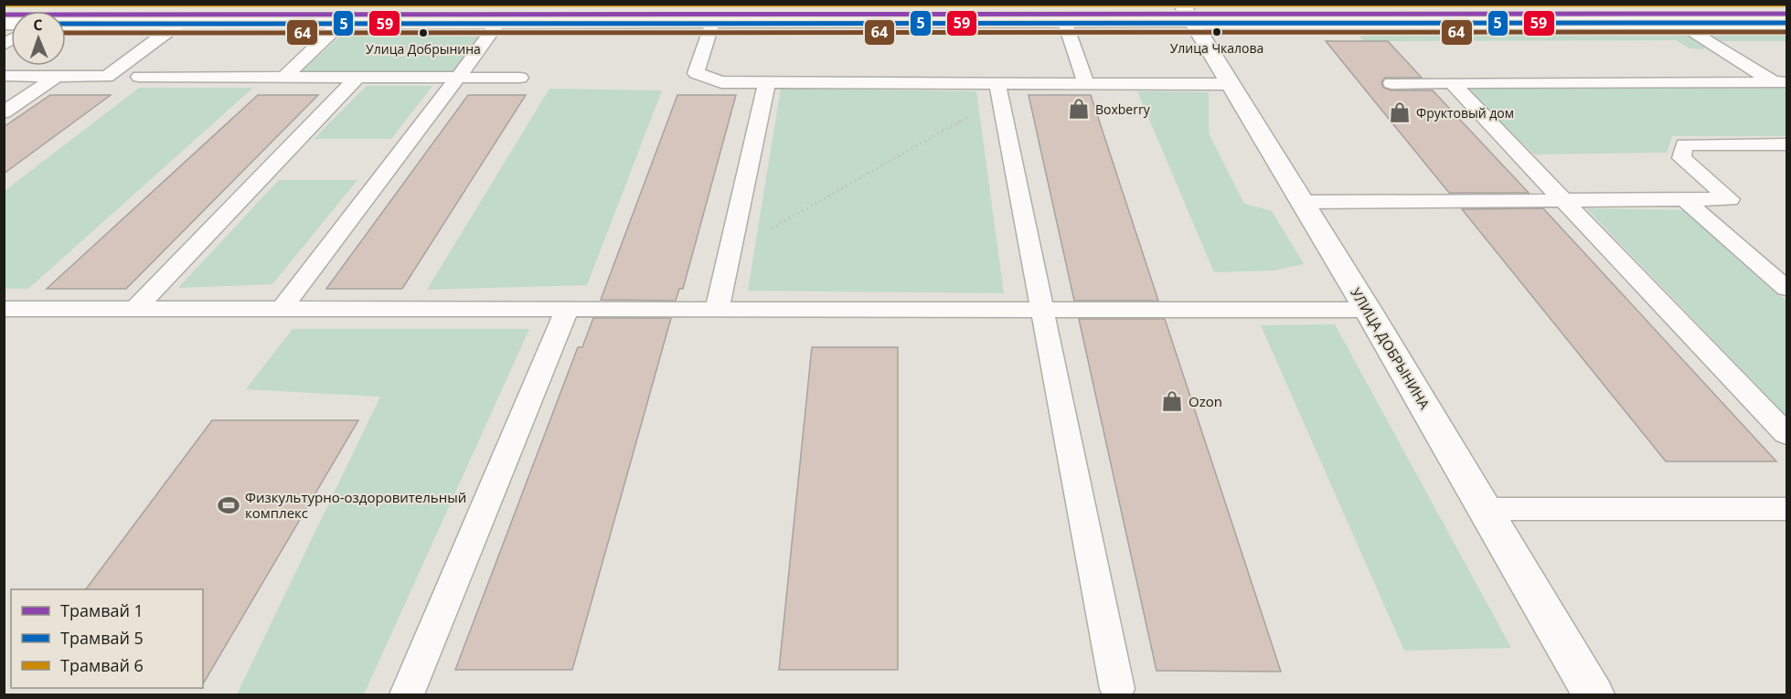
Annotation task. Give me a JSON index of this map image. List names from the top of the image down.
{
  "streets": {
    "main road": ["УЛИЦА ДОБРЫНИНА"]
  },
  "places": {
    "other": ["Улица Чкалова", "Улица Добрынина"],
    "shop": ["Boxberry", "Фруктовый дом", "Ozon"],
    "sports": ["Физкультурно-оздоровительный комплекс"]
  },
  "lines": [
    "tram line 6",
    "tram line 1",
    "tram line 5",
    "transit line 59",
    "transit line 64"
  ],
  "legend": ["Трамвай 1", "Трамвай 5", "Трамвай 6"],
  "north": "top"
}
